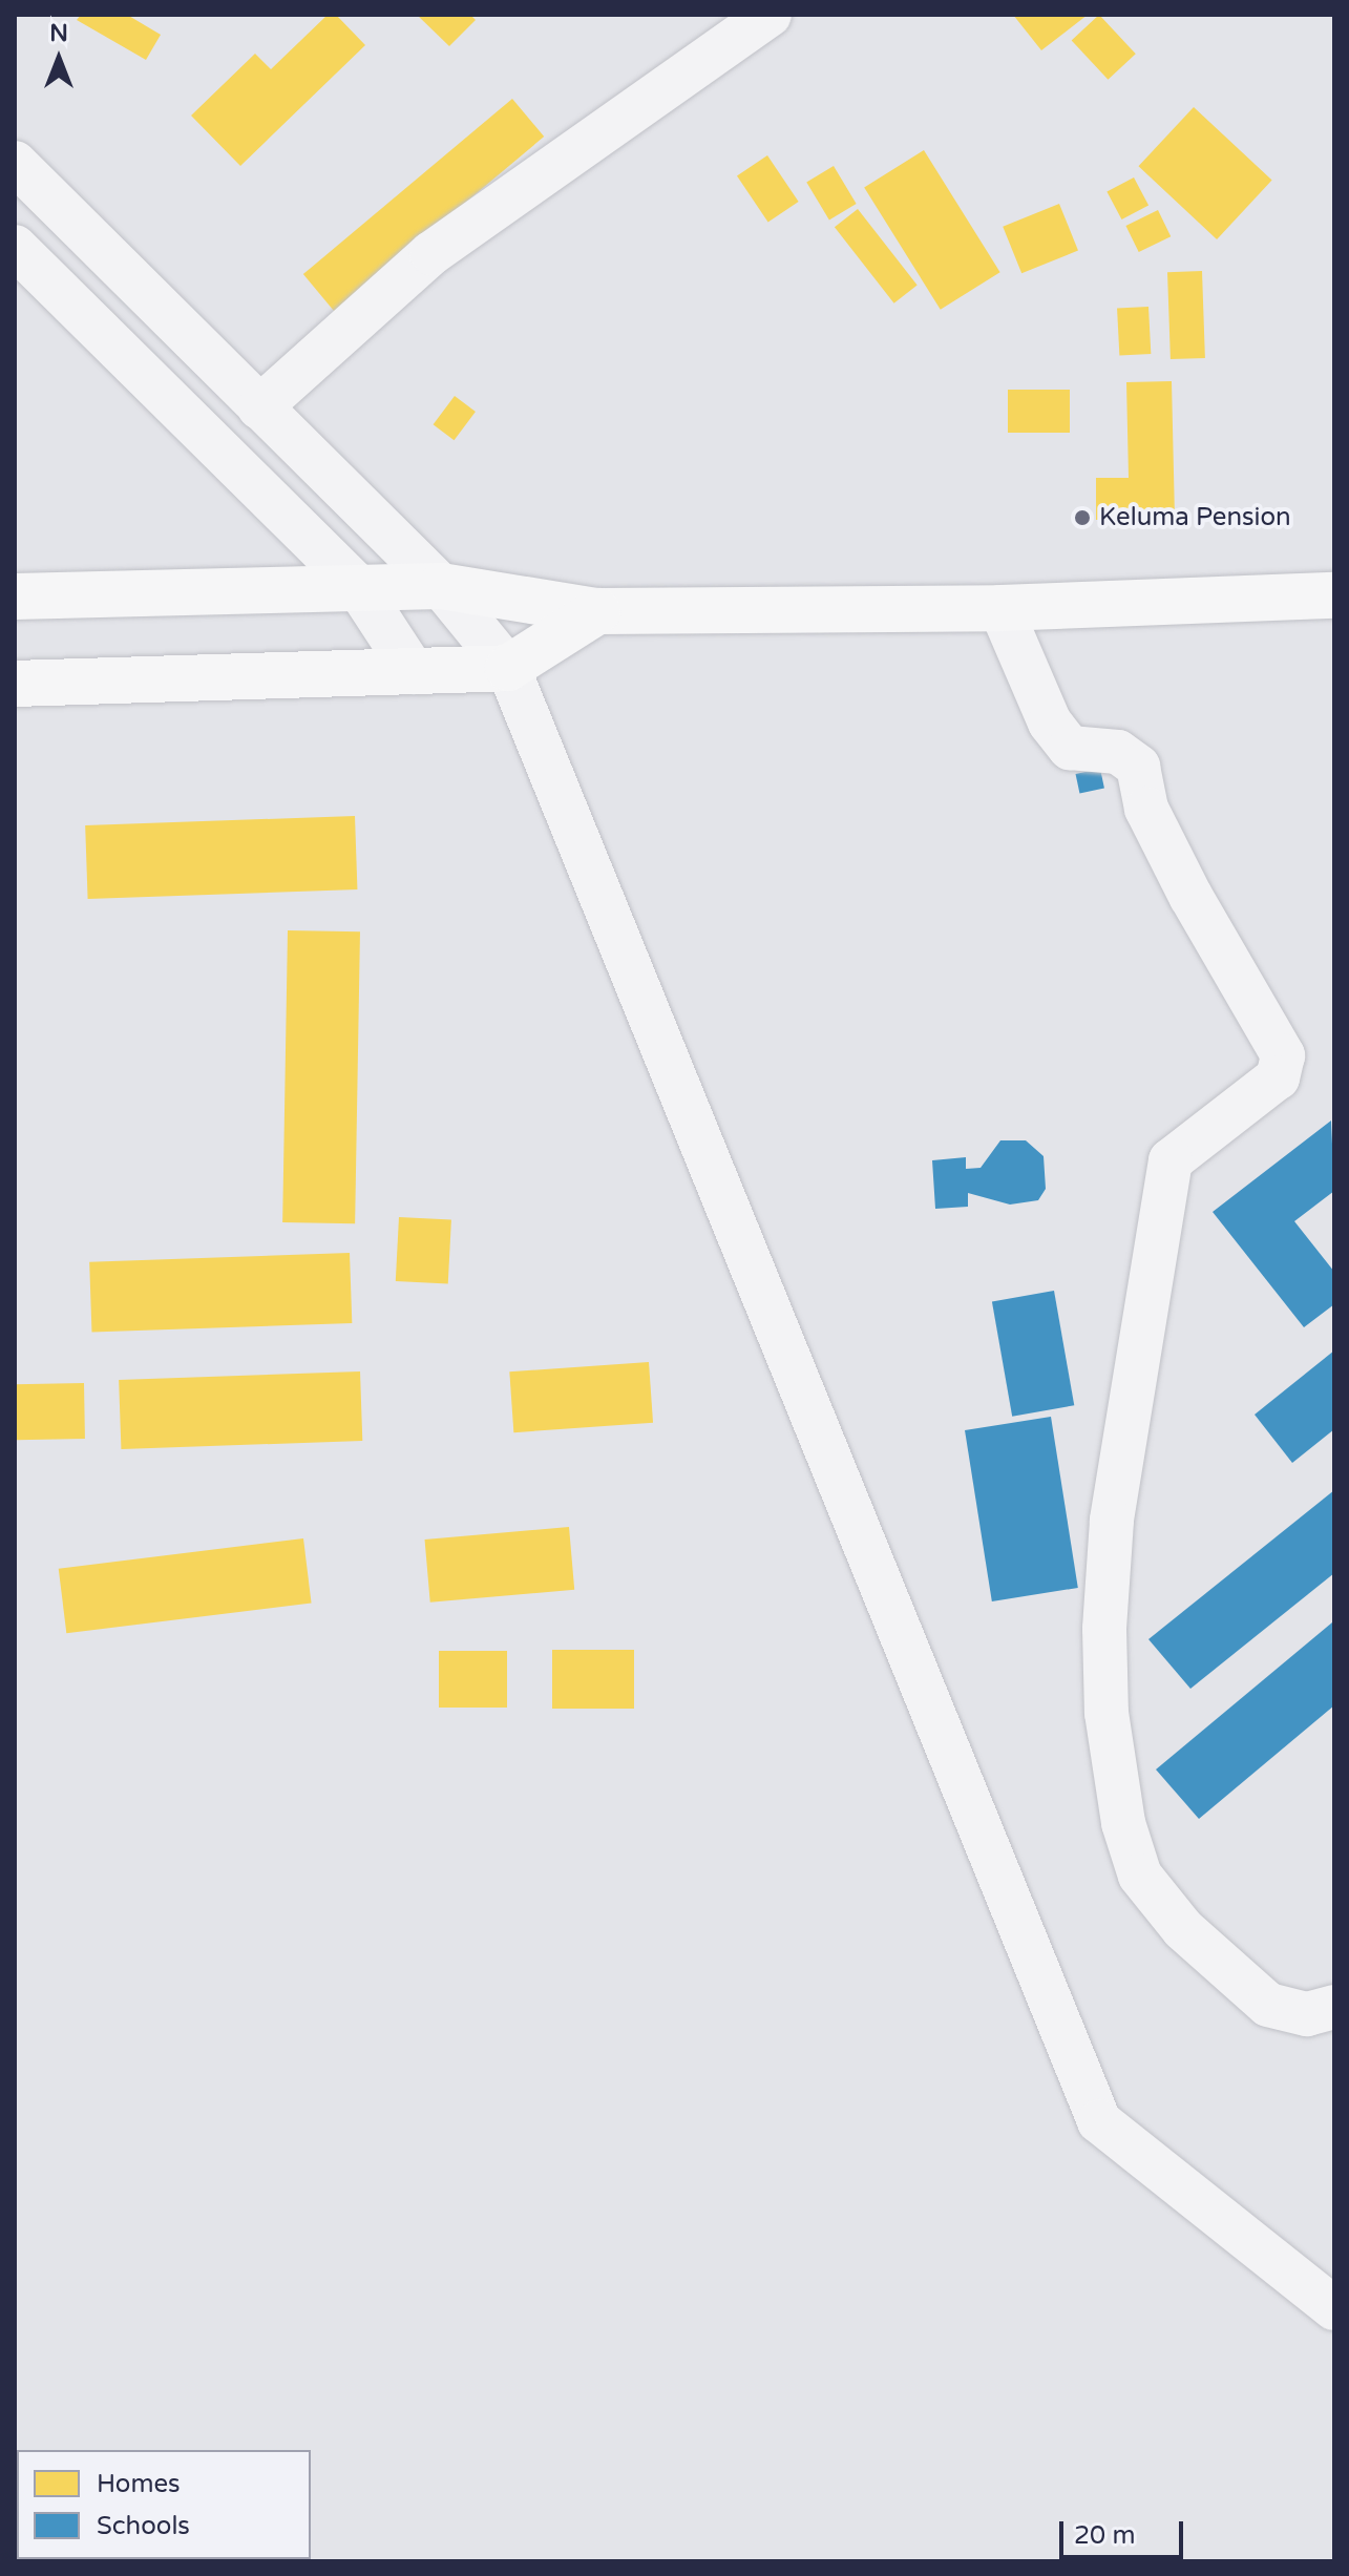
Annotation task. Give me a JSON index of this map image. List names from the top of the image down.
{
  "places": ["Keluma Pension"],
  "legend": ["Homes", "Schools"],
  "scale_bar": "20 m",
  "north": "top"
}
